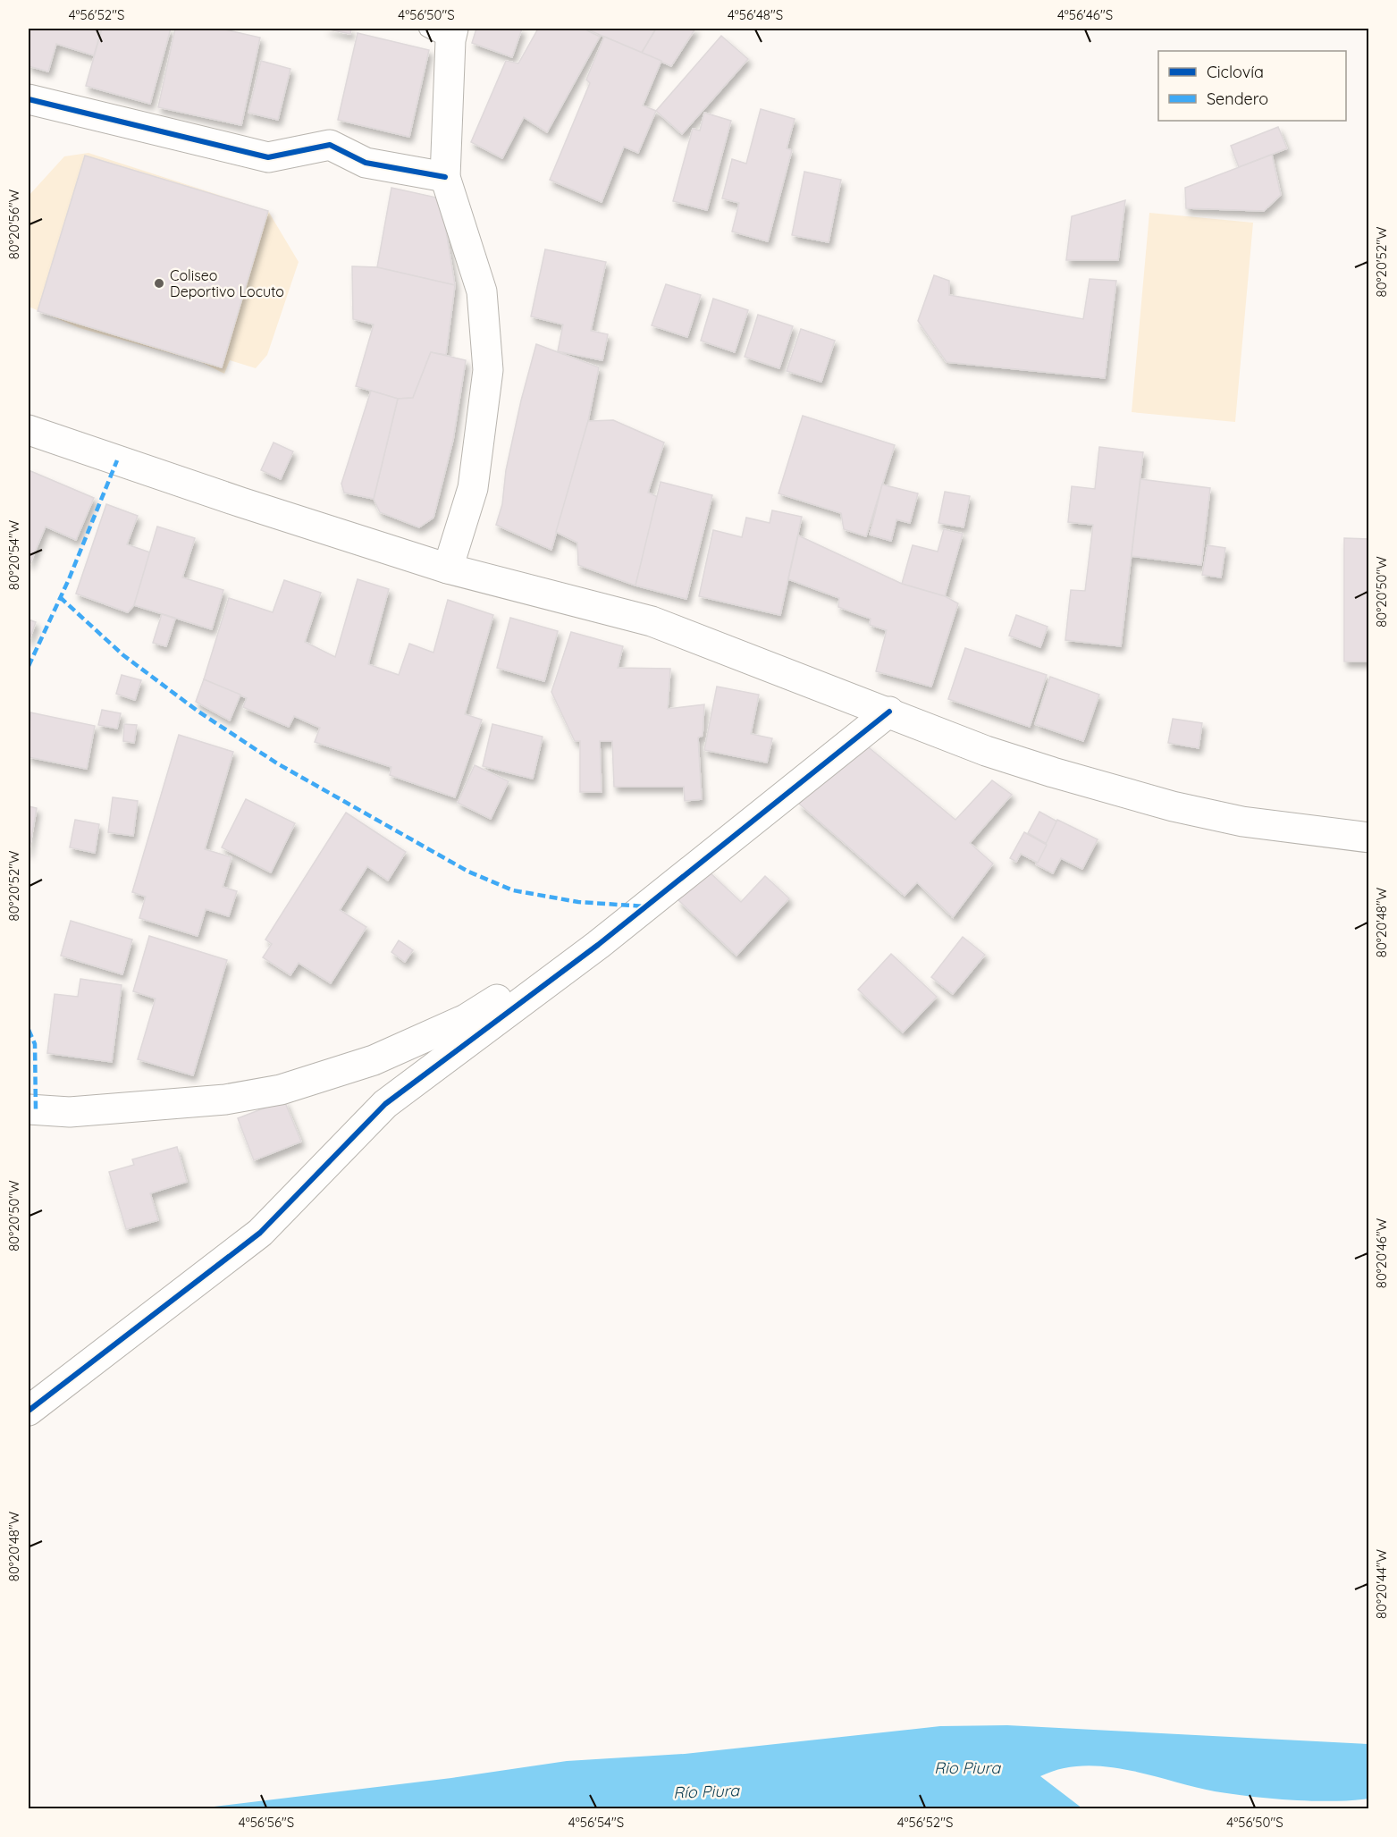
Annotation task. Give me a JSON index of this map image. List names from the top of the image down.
{
  "water": ["Rio Piura", "Río Piura"],
  "places": ["Coliseo Deportivo Locuto"],
  "legend": ["Ciclovía", "Sendero"],
  "coordinates": [
    "4°56'52\"S",
    "4°56'50\"S",
    "4°56'48\"S",
    "4°56'46\"S",
    "80°20'56\"W",
    "80°20'52\"W",
    "80°20'54\"W",
    "80°20'50\"W",
    "80°20'48\"W",
    "80°20'46\"W",
    "80°20'44\"W",
    "4°56'56\"S",
    "4°56'54\"S"
  ]
}
